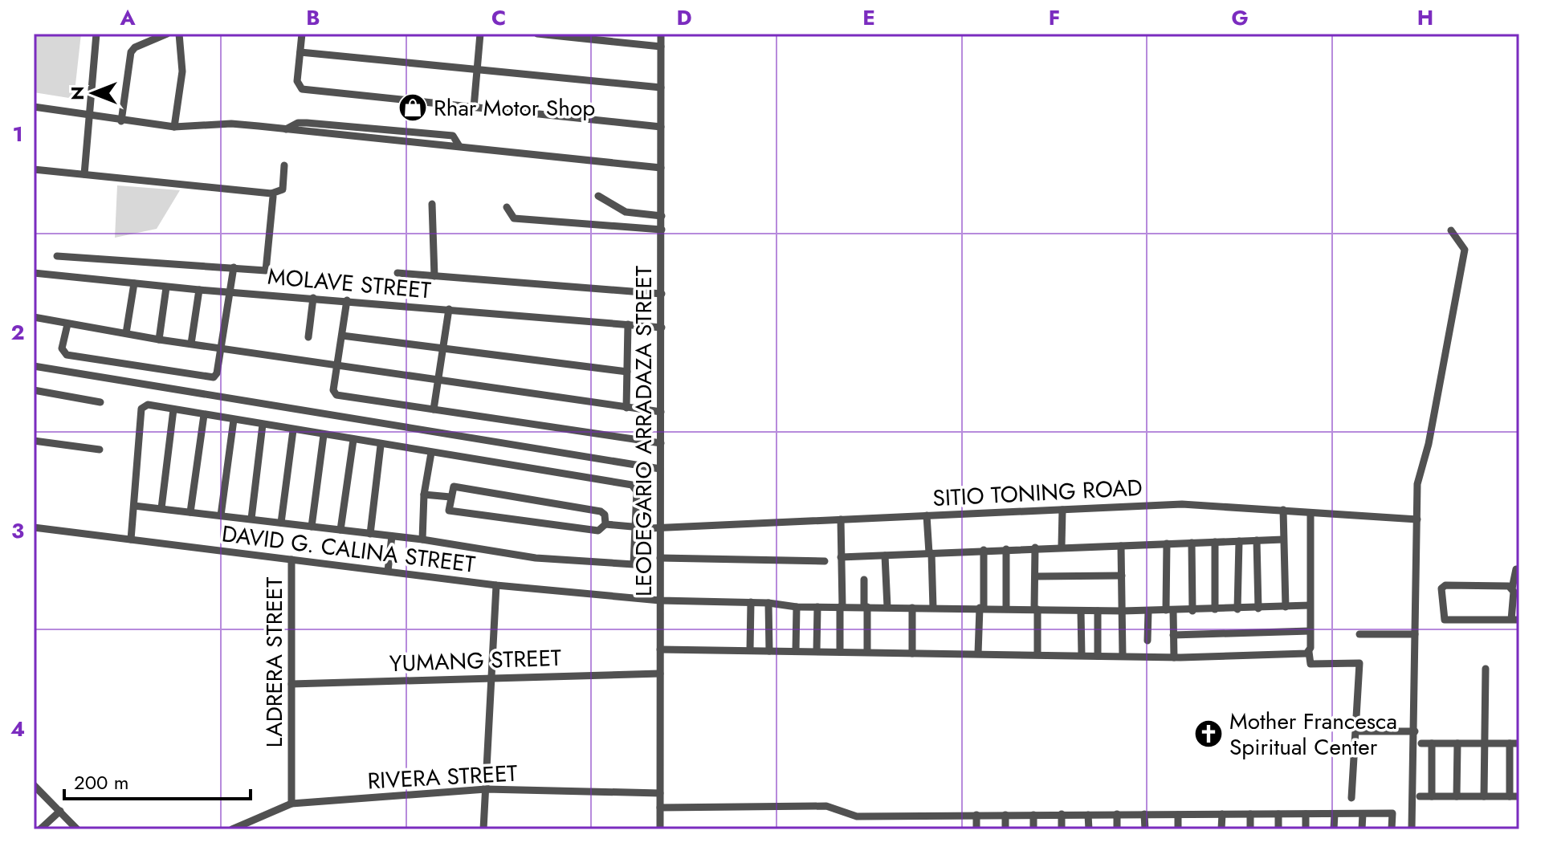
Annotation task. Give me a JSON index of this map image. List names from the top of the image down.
{
  "streets": {
    "street": [
      "MOLAVE STREET",
      "LEODEGARIO ARRADAZA STREET",
      "SITIO TONING ROAD",
      "DAVID G. CALINA STREET",
      "YUMANG STREET",
      "LADRERA STREET",
      "RIVERA STREET"
    ]
  },
  "crossings": [
    ["MOLAVE STREET", "LEODEGARIO ARRADAZA STREET"],
    ["LEODEGARIO ARRADAZA STREET", "SITIO TONING ROAD"],
    ["LEODEGARIO ARRADAZA STREET", "DAVID G. CALINA STREET"],
    ["LEODEGARIO ARRADAZA STREET", "YUMANG STREET"],
    ["LEODEGARIO ARRADAZA STREET", "RIVERA STREET"],
    ["DAVID G. CALINA STREET", "LADRERA STREET"],
    ["YUMANG STREET", "LADRERA STREET"],
    ["LADRERA STREET", "RIVERA STREET"]
  ],
  "places": {
    "shop": ["Rhar Motor Shop"],
    "church": ["Mother Francesca Spiritual Center"]
  },
  "scale_bar": "200 m",
  "north": "left",
  "grid": {
    "columns": [
      "A",
      "B",
      "C",
      "D",
      "E",
      "F",
      "G",
      "H"
    ],
    "rows": [
      "1",
      "2",
      "3",
      "4"
    ]
  }
}
